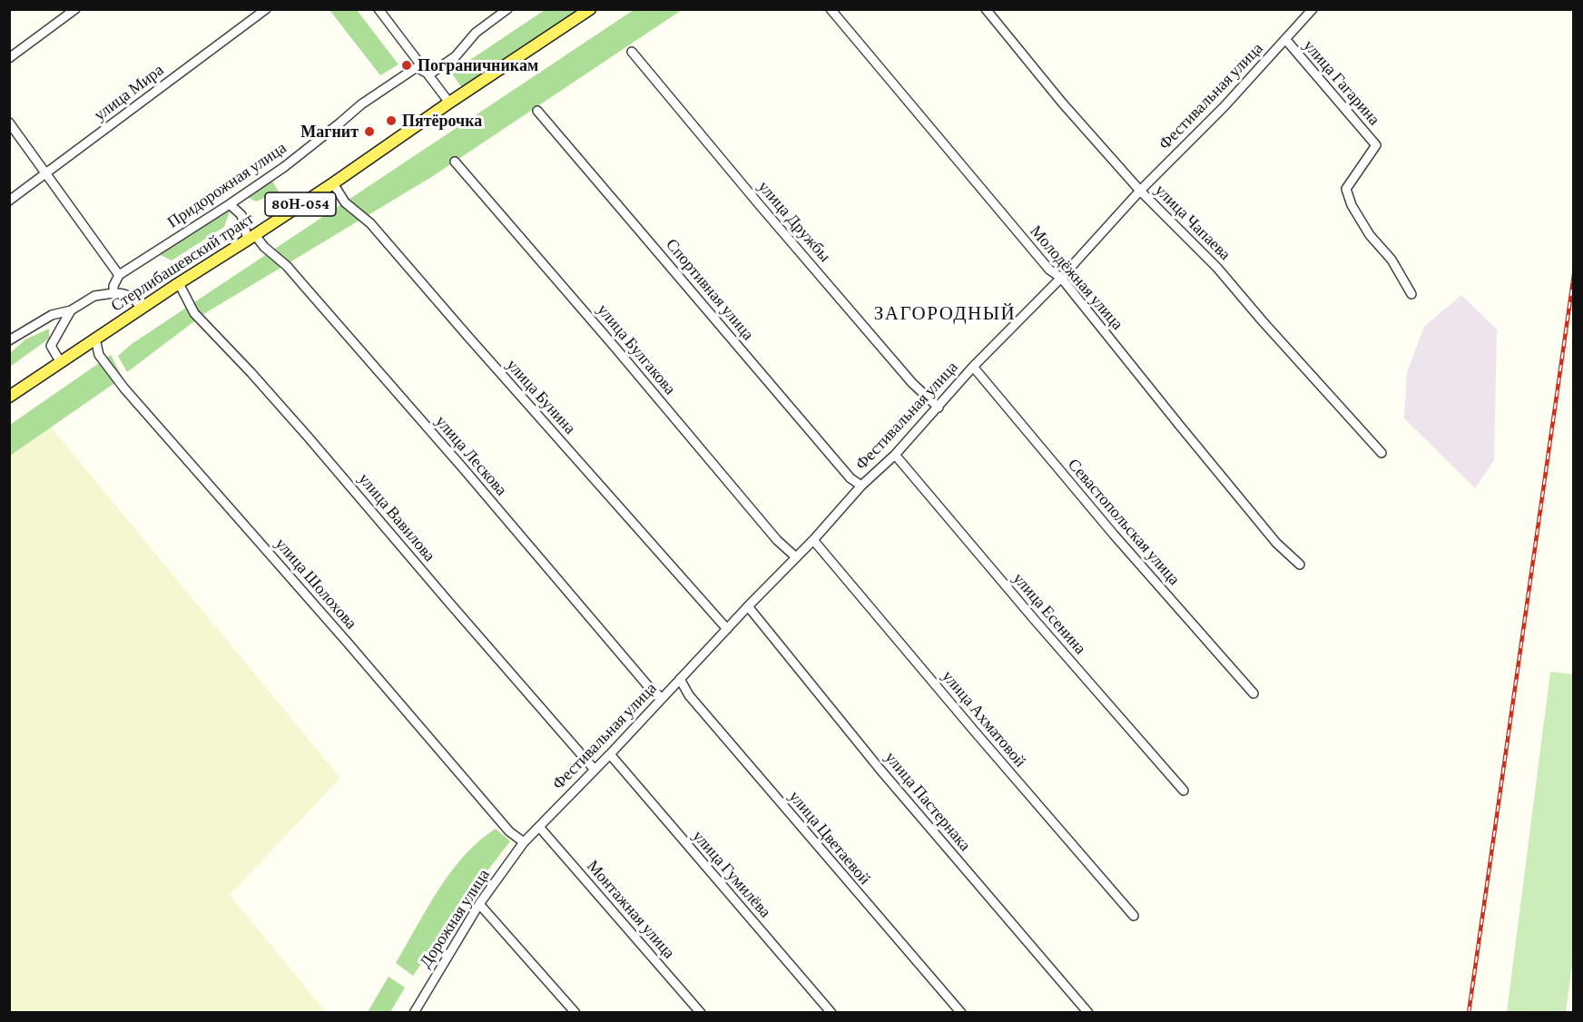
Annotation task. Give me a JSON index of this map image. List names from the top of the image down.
{
  "streets": {
    "main road": ["80Н-054", "Стерлибашевский тракт"],
    "street": [
      "улица Гагарина",
      "улица Мира",
      "Фестивальная улица",
      "Придорожная улица",
      "улица Дружбы",
      "улица Чапаева",
      "Молодёжная улица",
      "Спортивная улица",
      "улица Булгакова",
      "улица Бунина",
      "улица Лескова",
      "улица Вавилова",
      "Севастопольская улица",
      "улица Шолохова",
      "улица Есенина",
      "улица Ахматовой",
      "улица Пастернака",
      "улица Цветаевой",
      "улица Гумилёва",
      "Монтажная улица",
      "Дорожная улица"
    ]
  },
  "crossings": [
    ["улица Гагарина", "Фестивальная улица"],
    ["Фестивальная улица", "улица Дружбы"],
    ["Фестивальная улица", "улица Чапаева"],
    ["Фестивальная улица", "Молодёжная улица"],
    ["Фестивальная улица", "Спортивная улица"],
    ["Фестивальная улица", "улица Булгакова"],
    ["Фестивальная улица", "улица Бунина"],
    ["Фестивальная улица", "улица Лескова"],
    ["Фестивальная улица", "улица Вавилова"],
    ["Фестивальная улица", "Севастопольская улица"],
    ["Фестивальная улица", "улица Шолохова"],
    ["Фестивальная улица", "улица Есенина"],
    ["Фестивальная улица", "улица Ахматовой"],
    ["Фестивальная улица", "улица Пастернака"],
    ["Фестивальная улица", "улица Цветаевой"],
    ["Фестивальная улица", "улица Гумилёва"],
    ["Фестивальная улица", "Монтажная улица"],
    ["Фестивальная улица", "Дорожная улица"],
    ["Стерлибашевский тракт", "улица Бунина"],
    ["Стерлибашевский тракт", "улица Лескова"],
    ["Стерлибашевский тракт", "улица Вавилова"],
    ["Стерлибашевский тракт", "улица Шолохова"],
    ["улица Шолохова", "Дорожная улица"]
  ],
  "districts": ["ЗАГОРОДНЫЙ"],
  "places": ["Пограничникам", "Пятёрочка", "Магнит"]
}
